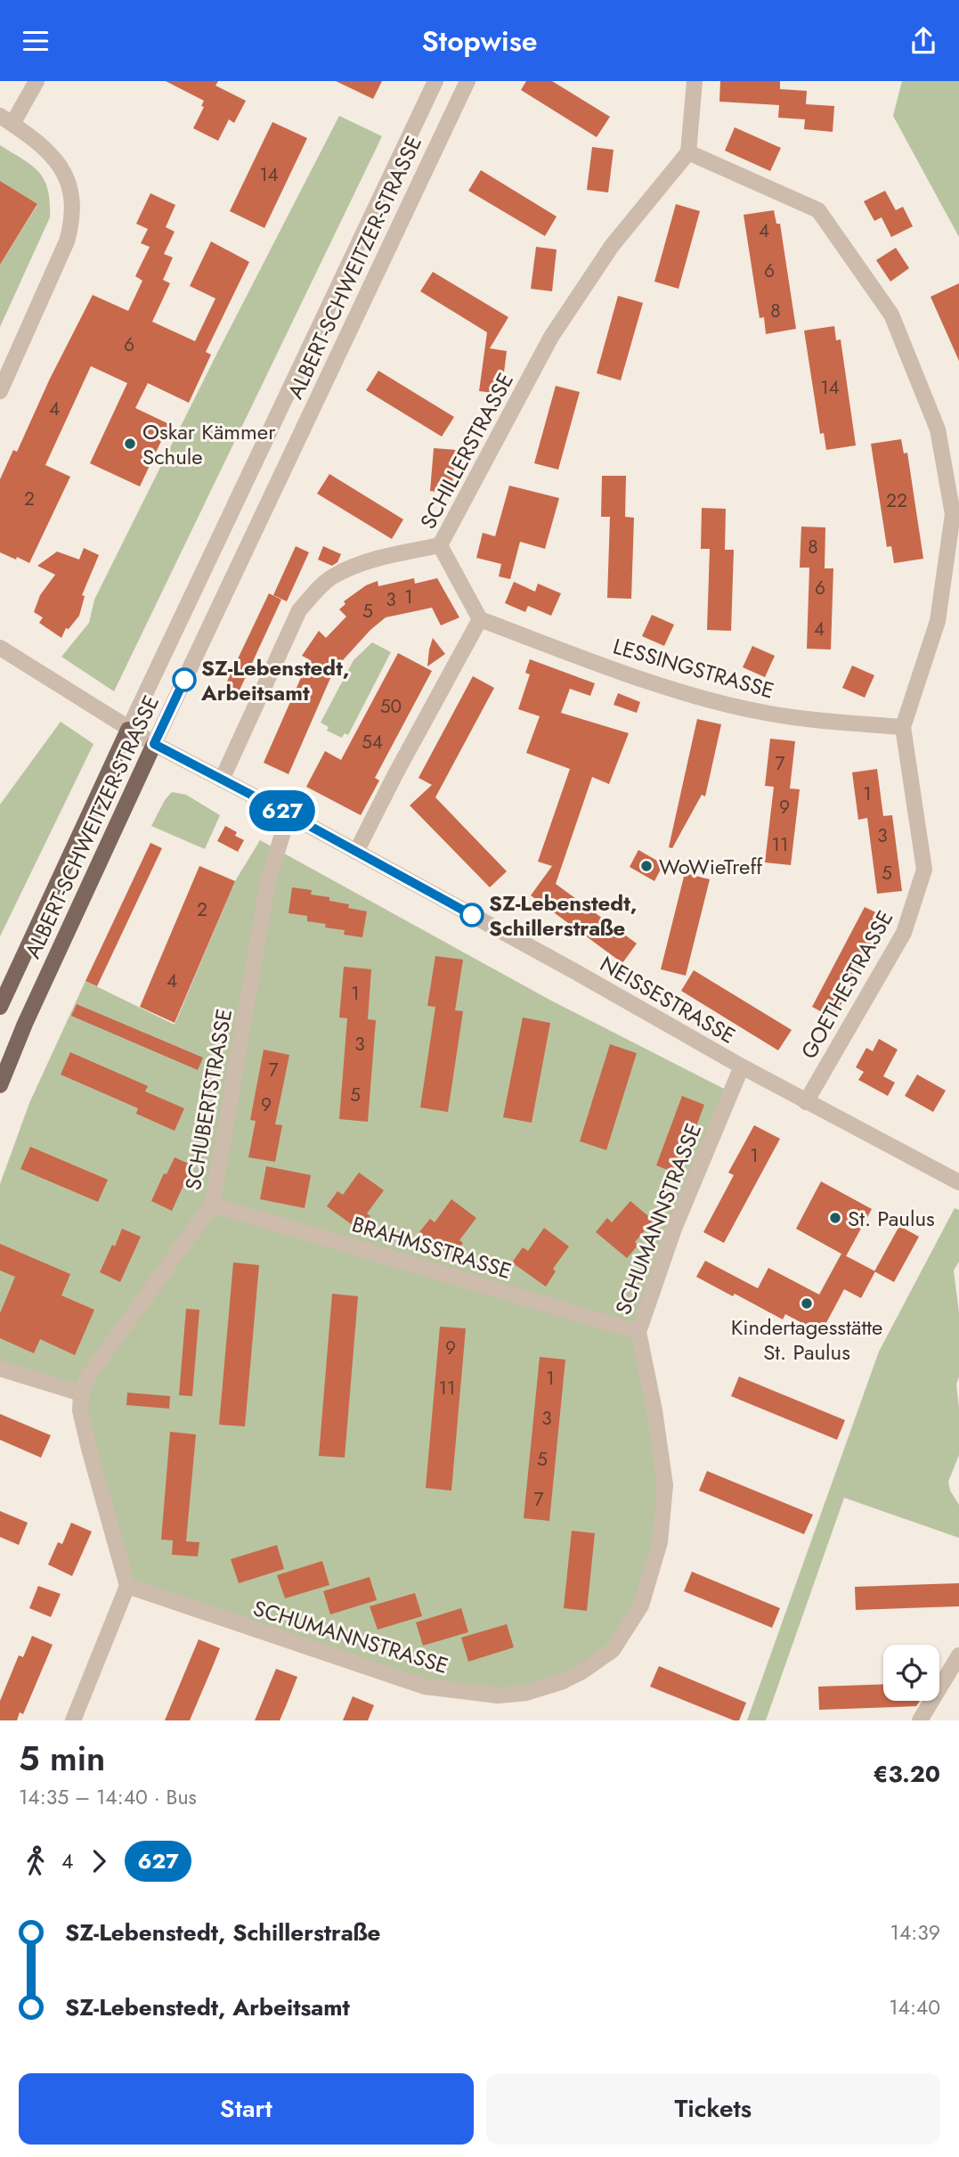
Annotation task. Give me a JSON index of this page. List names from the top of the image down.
{
  "streets": {
    "main road": ["ALBERT-SCHWEITZER-STRASSE"],
    "street": [
      "SCHILLERSTRASSE",
      "LESSINGSTRASSE",
      "GOETHESTRASSE",
      "NEISSESTRASSE",
      "SCHUBERTSTRASSE",
      "SCHUMANNSTRASSE",
      "BRAHMSSTRASSE"
    ]
  },
  "crossings": [
    ["ALBERT-SCHWEITZER-STRASSE", "NEISSESTRASSE"],
    ["SCHILLERSTRASSE", "LESSINGSTRASSE"],
    ["SCHILLERSTRASSE", "GOETHESTRASSE"],
    ["LESSINGSTRASSE", "GOETHESTRASSE"],
    ["GOETHESTRASSE", "NEISSESTRASSE"],
    ["NEISSESTRASSE", "SCHUBERTSTRASSE"],
    ["NEISSESTRASSE", "SCHUMANNSTRASSE"],
    ["SCHUBERTSTRASSE", "BRAHMSSTRASSE"],
    ["SCHUMANNSTRASSE", "BRAHMSSTRASSE"]
  ],
  "places": [
    "Oskar Kämmer Schule",
    "SZ-Lebenstedt, Arbeitsamt",
    "WoWieTreff",
    "SZ-Lebenstedt, Schillerstraße",
    "St. Paulus",
    "Kindertagesstätte St. Paulus"
  ],
  "lines": ["bus line 627"],
  "house_numbers": [
    "14",
    "4",
    "6",
    "8",
    "6",
    "14",
    "4",
    "2",
    "22",
    "8",
    "6",
    "1",
    "3",
    "5",
    "4",
    "50",
    "54",
    "7",
    "1",
    "9",
    "3",
    "11",
    "5",
    "2",
    "4",
    "1",
    "3",
    "7",
    "5",
    "9",
    "1",
    "9",
    "1",
    "11",
    "3",
    "5",
    "7"
  ],
  "page": {
    "header": "Stopwise",
    "on_map": "627",
    "heading": ["5 min", "14:35 – 14:40 · Bus", "€3.20"],
    "legs": ["4", "627"],
    "list": [
      {
        "name": "SZ-Lebenstedt, Schillerstraße",
        "value": "14:39"
      },
      {
        "name": "SZ-Lebenstedt, Arbeitsamt",
        "value": "14:40"
      }
    ],
    "buttons": ["Start", "Tickets"]
  }
}
